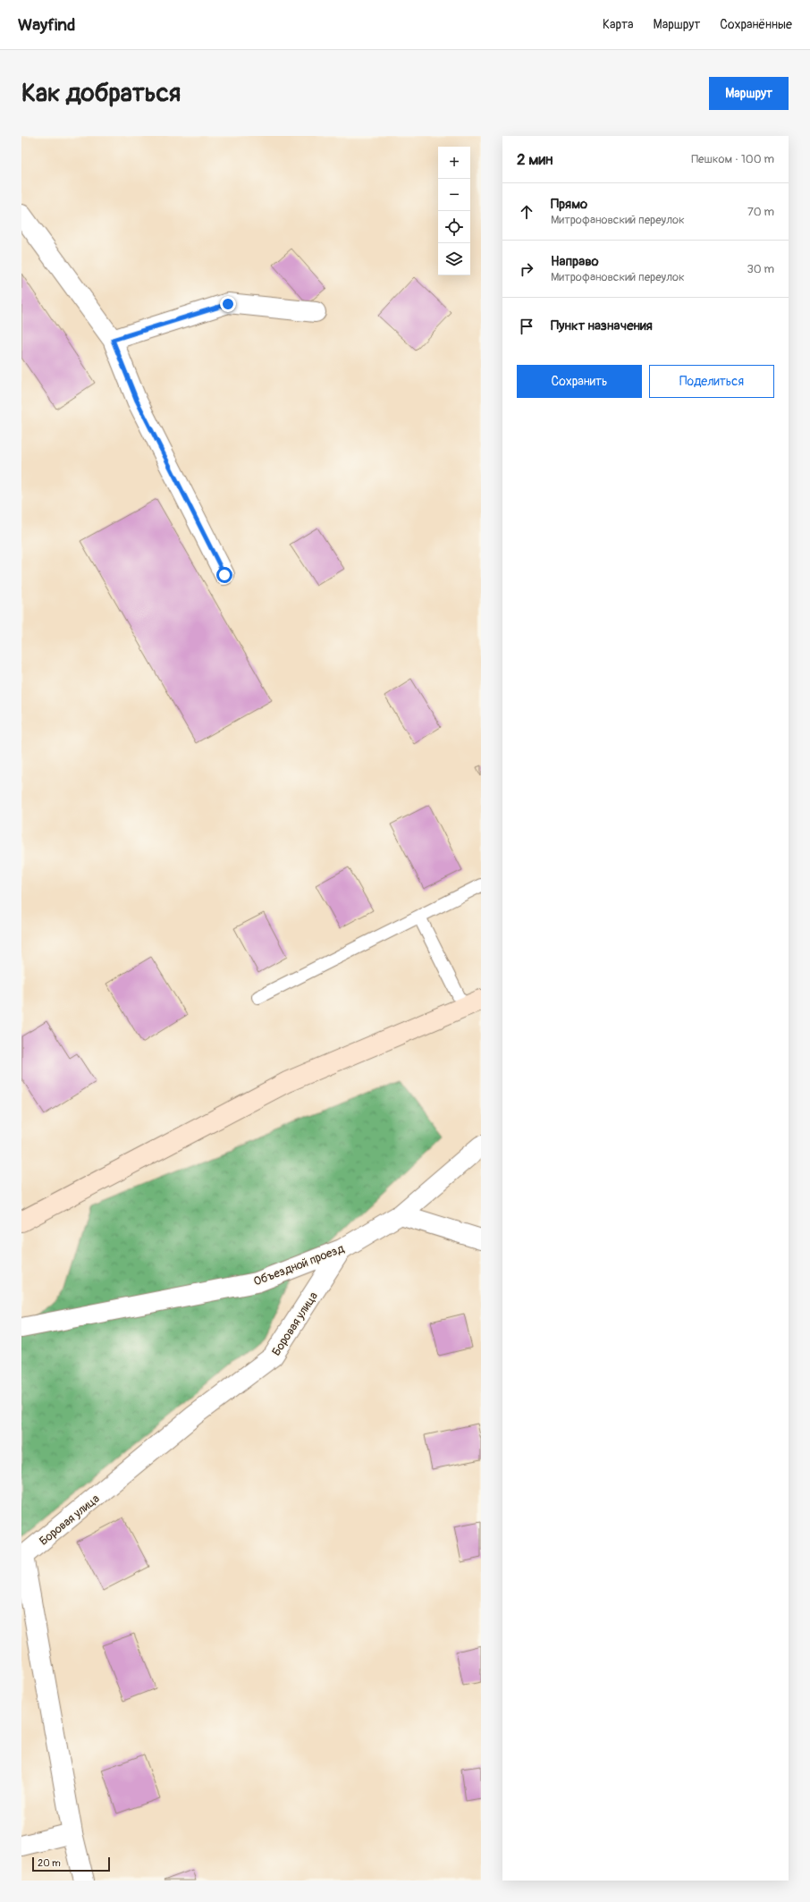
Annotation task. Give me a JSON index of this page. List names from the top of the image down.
{
  "streets": {
    "street": ["Объездной проезд", "Боровая улица"]
  },
  "crossings": [
    ["Объездной проезд", "Боровая улица"]
  ],
  "scale_bar": "20 m",
  "page": {
    "header": "Wayfind",
    "nav": ["Карта", "Маршрут", "Сохранённые"],
    "buttons": [
      "Маршрут",
      ["Сохранить", "Поделиться"]
    ],
    "title": "Как добраться",
    "heading": ["2 мин", "Пешком · 100 m"],
    "map_buttons": ["+", "−"],
    "list": [
      ["Прямо", "Митрофановский переулок", "70 m"],
      ["Направо", "Митрофановский переулок", "30 m"],
      "Пункт назначения"
    ],
    "scale": "20 m"
  }
}
